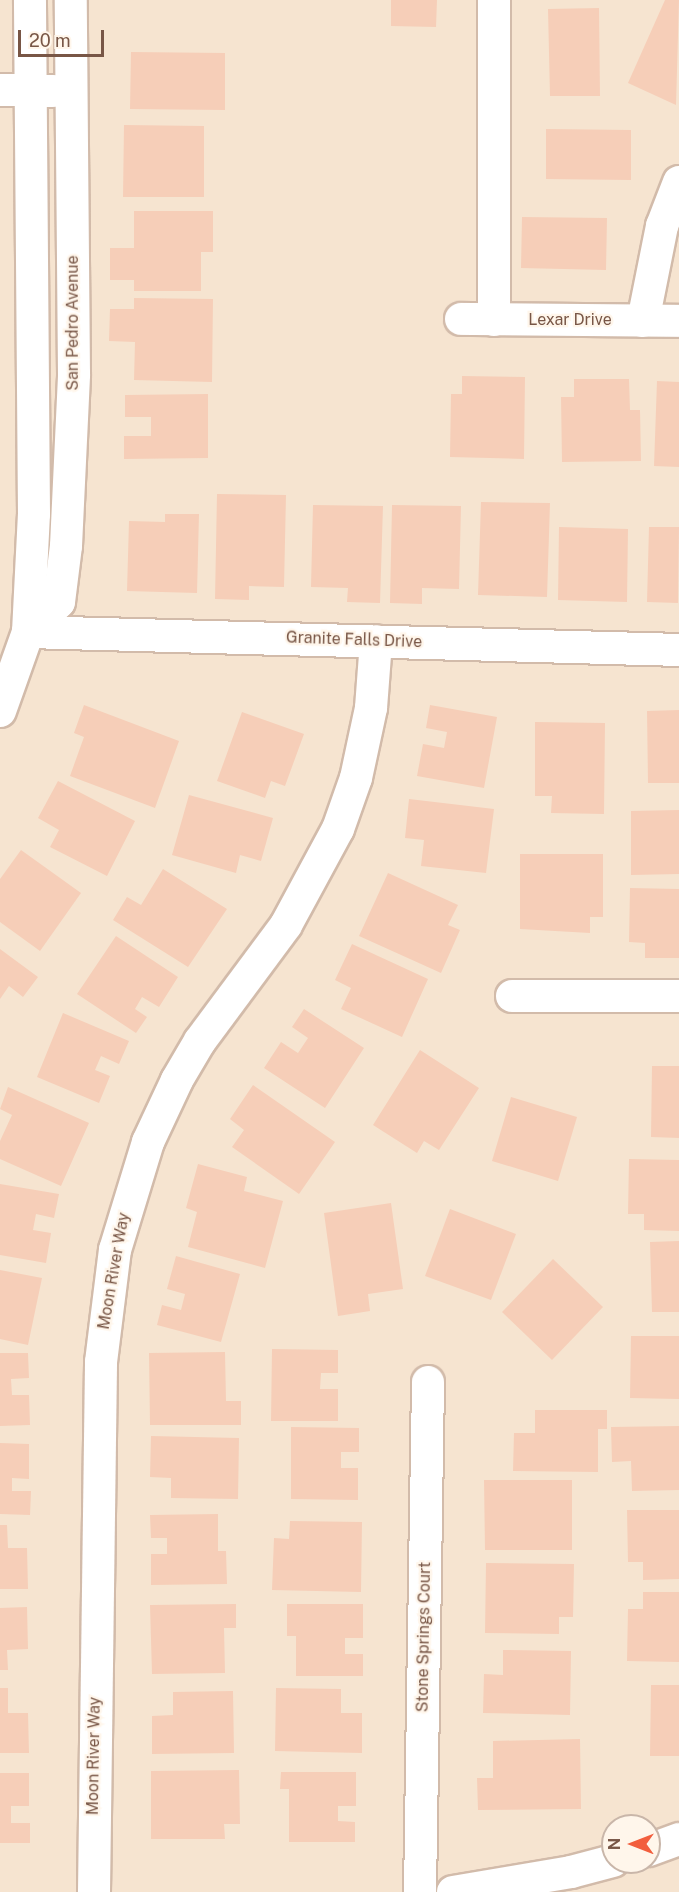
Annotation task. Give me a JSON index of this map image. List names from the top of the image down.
{
  "streets": {
    "street": [
      "Lexar Drive",
      "San Pedro Avenue",
      "Granite Falls Drive",
      "Moon River Way",
      "Stone Springs Court"
    ]
  },
  "crossings": [
    ["San Pedro Avenue", "Granite Falls Drive"],
    ["Granite Falls Drive", "Moon River Way"]
  ],
  "scale_bar": "20 m",
  "north": "left"
}
